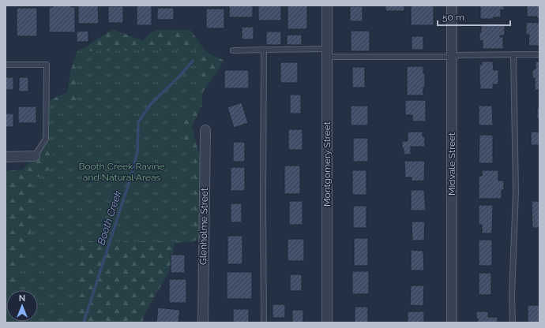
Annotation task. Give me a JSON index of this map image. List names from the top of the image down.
{
  "streets": {
    "street": ["Montgomery Street", "Midvale Street", "Glenholme Street"]
  },
  "water": ["Booth Creek"],
  "parks": ["Booth Creek Ravine and Natural Areas"],
  "scale_bar": "50 m",
  "north": "top"
}
